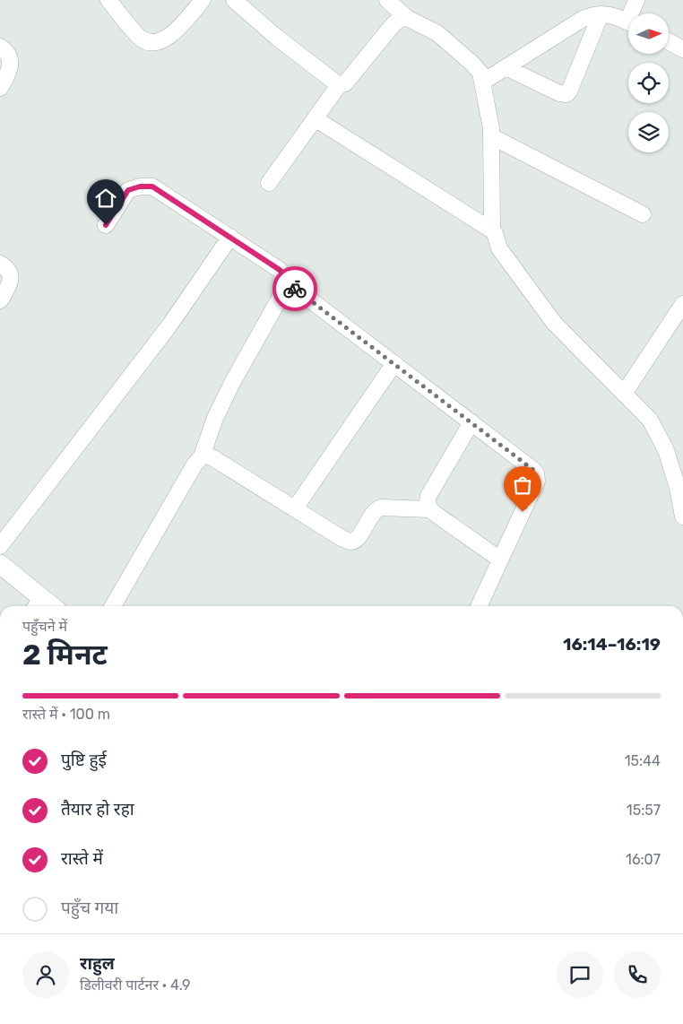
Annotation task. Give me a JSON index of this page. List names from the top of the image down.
{
  "north": "right",
  "page": {
    "heading": ["2 मिनट", "पहुँचने में", "16:14–16:19"],
    "panel": ["राहुल", "डिलीवरी पार्टनर · 4.9"],
    "bar": "रास्ते में · 100 m",
    "list": [
      ["पुष्टि हुई", "15:44"],
      ["तैयार हो रहा", "15:57"],
      ["रास्ते में", "16:07"],
      "पहुँच गया"
    ]
  }
}
